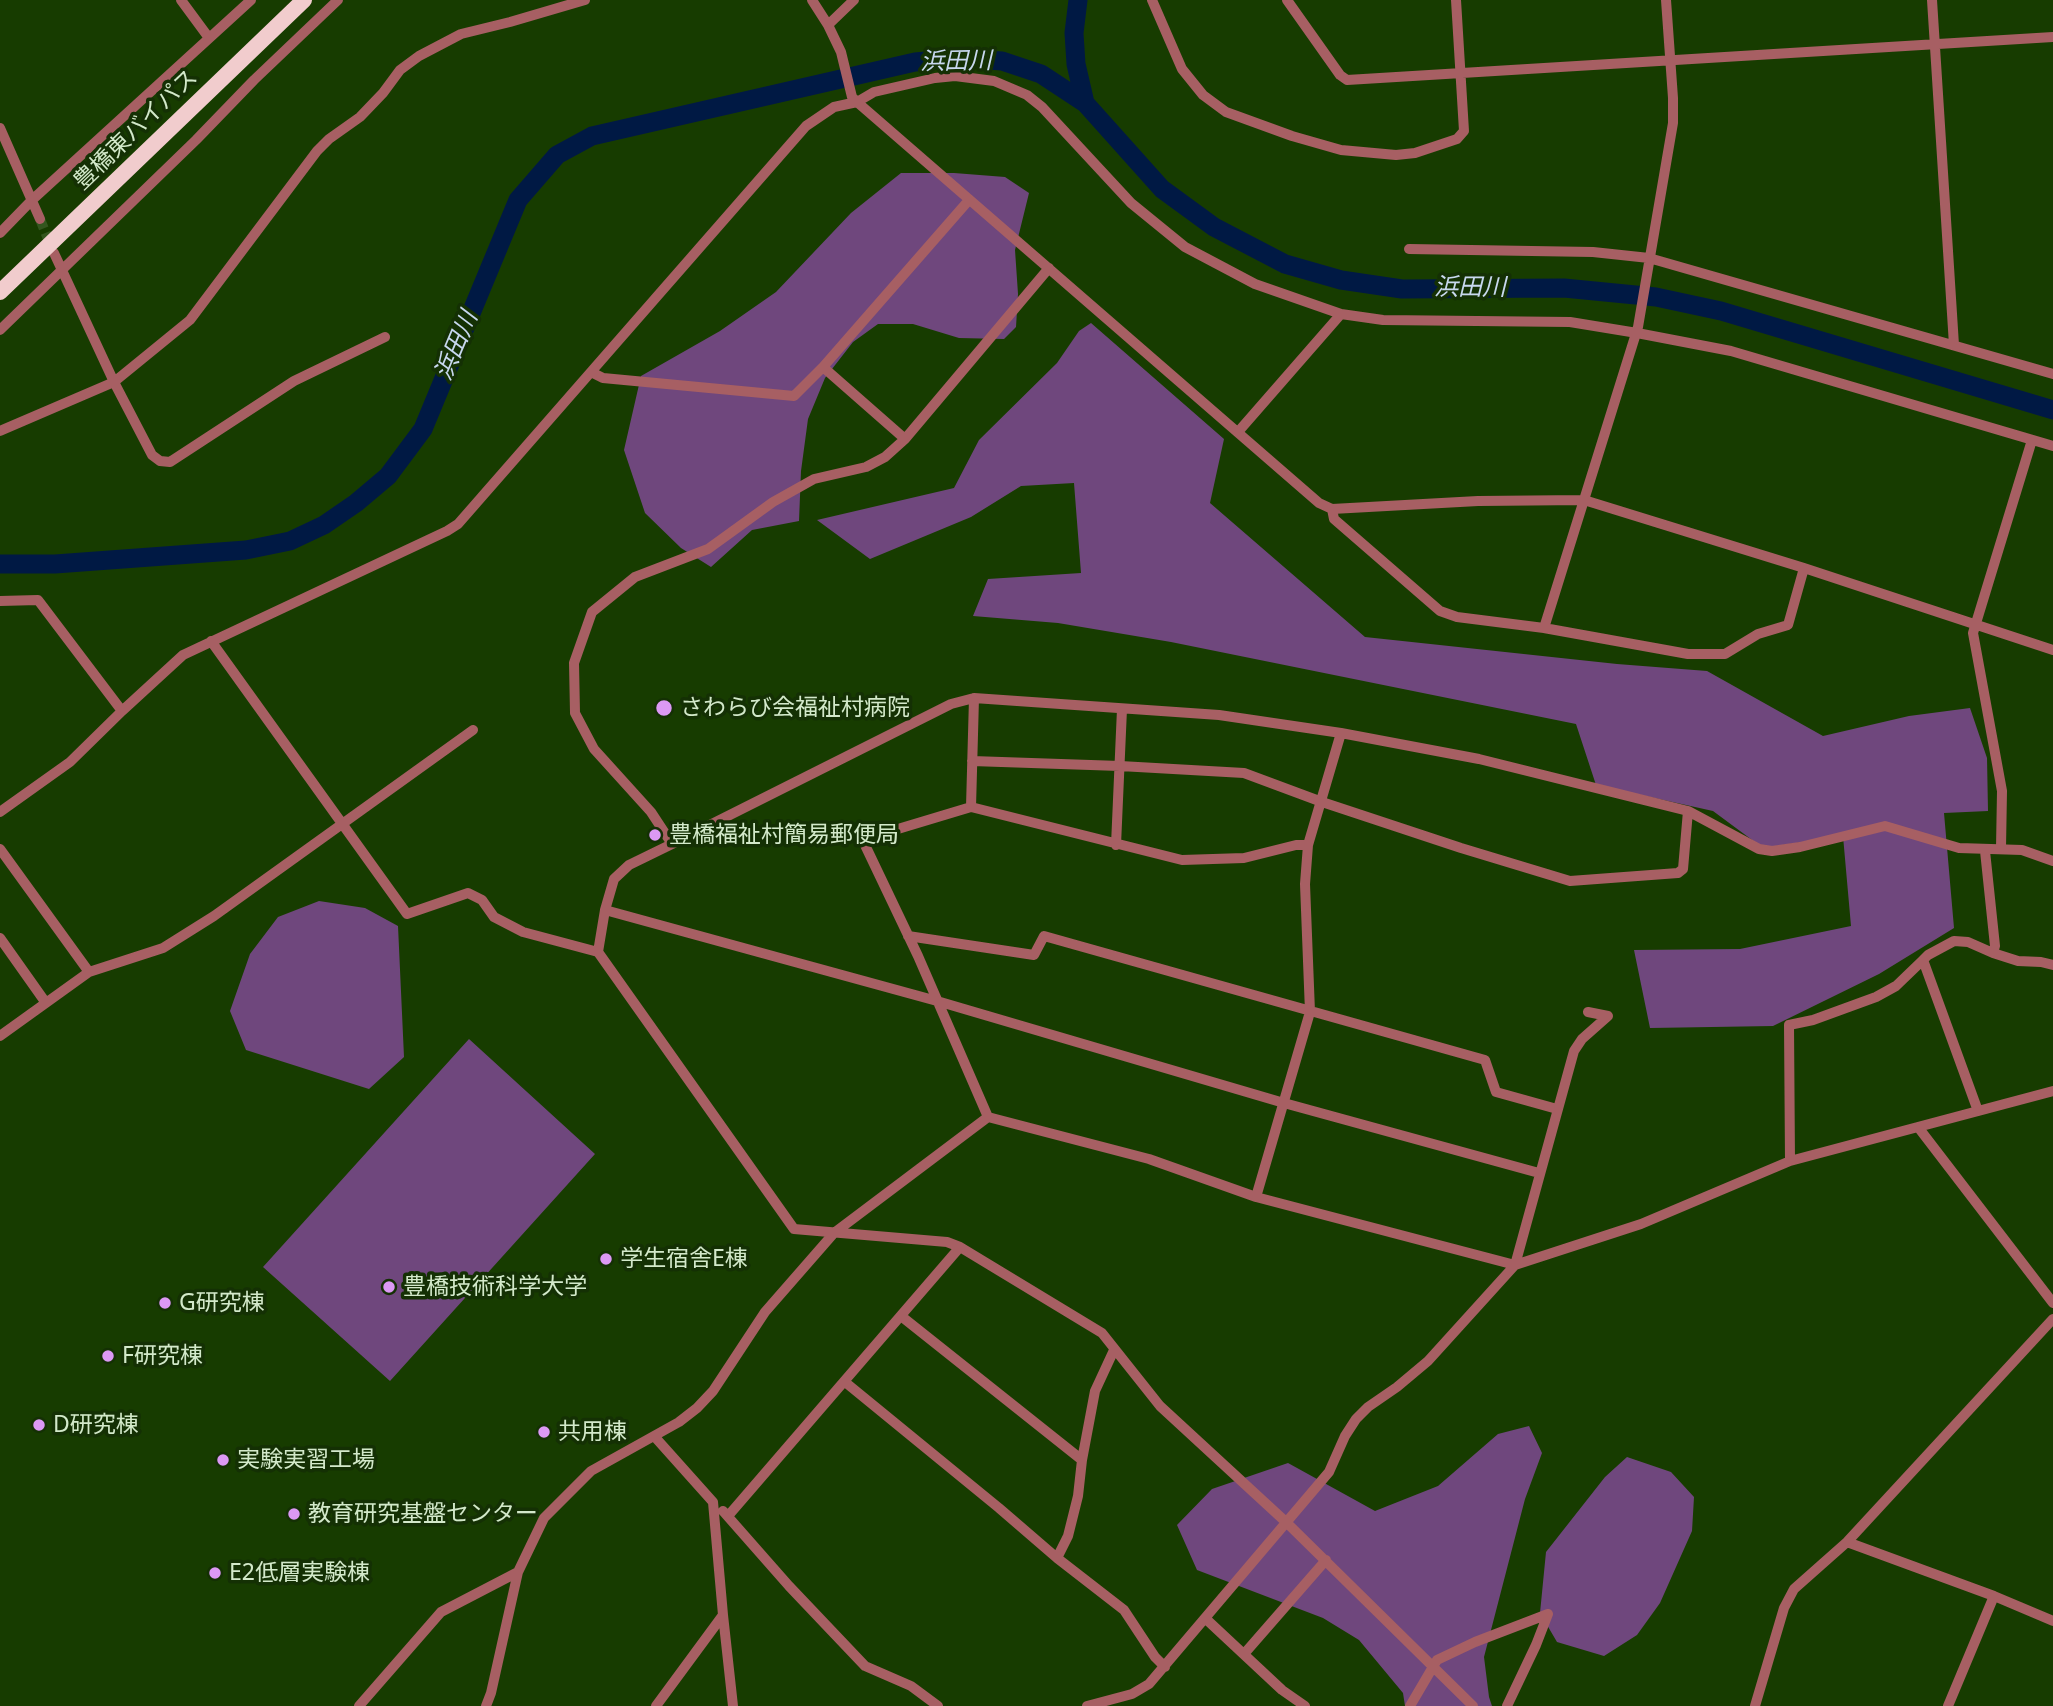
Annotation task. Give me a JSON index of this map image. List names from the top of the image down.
{
  "streets": {
    "highway": ["豊橋東バイパス"]
  },
  "water": ["浜田川"],
  "places": [
    "さわらび会福祉村病院",
    "豊橋福祉村簡易郵便局",
    "学生宿舎E棟",
    "豊橋技術科学大学",
    "G研究棟",
    "F研究棟",
    "D研究棟",
    "共用棟",
    "実験実習工場",
    "教育研究基盤センター",
    "E2低層実験棟"
  ]
}
